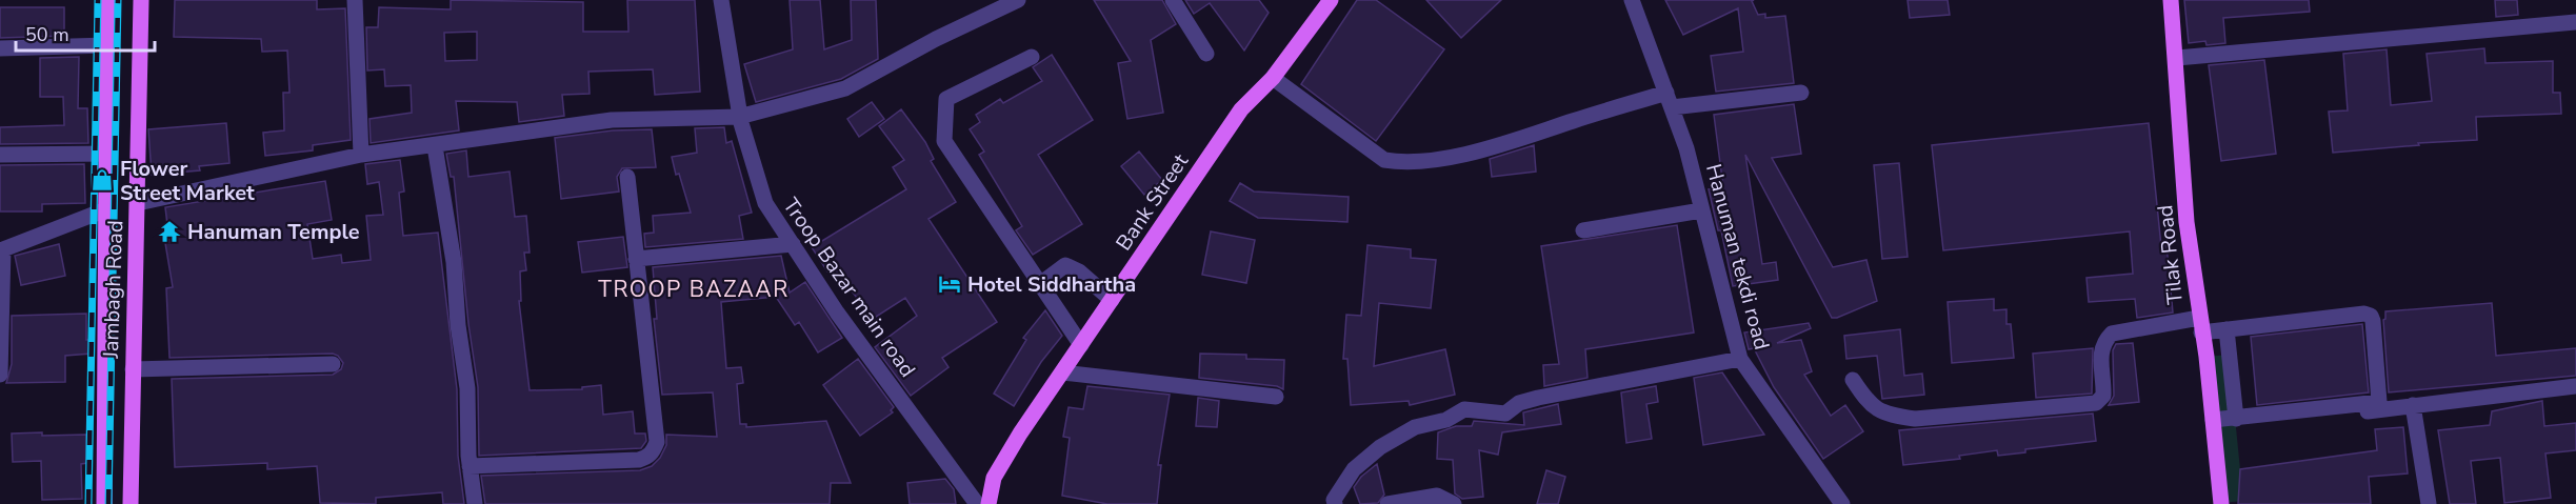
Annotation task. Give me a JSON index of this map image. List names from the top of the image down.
{
  "streets": {
    "main road": ["Bank Street", "Tilak Road", "Jambagh Road"],
    "street": ["Hanuman tekdi road", "Troop Bazar main road"]
  },
  "districts": ["TROOP BAZAAR"],
  "places": {
    "shop": ["Flower Street Market"],
    "temple": ["Hanuman Temple"],
    "hotel": ["Hotel Siddhartha"]
  },
  "scale_bar": "50 m"
}
